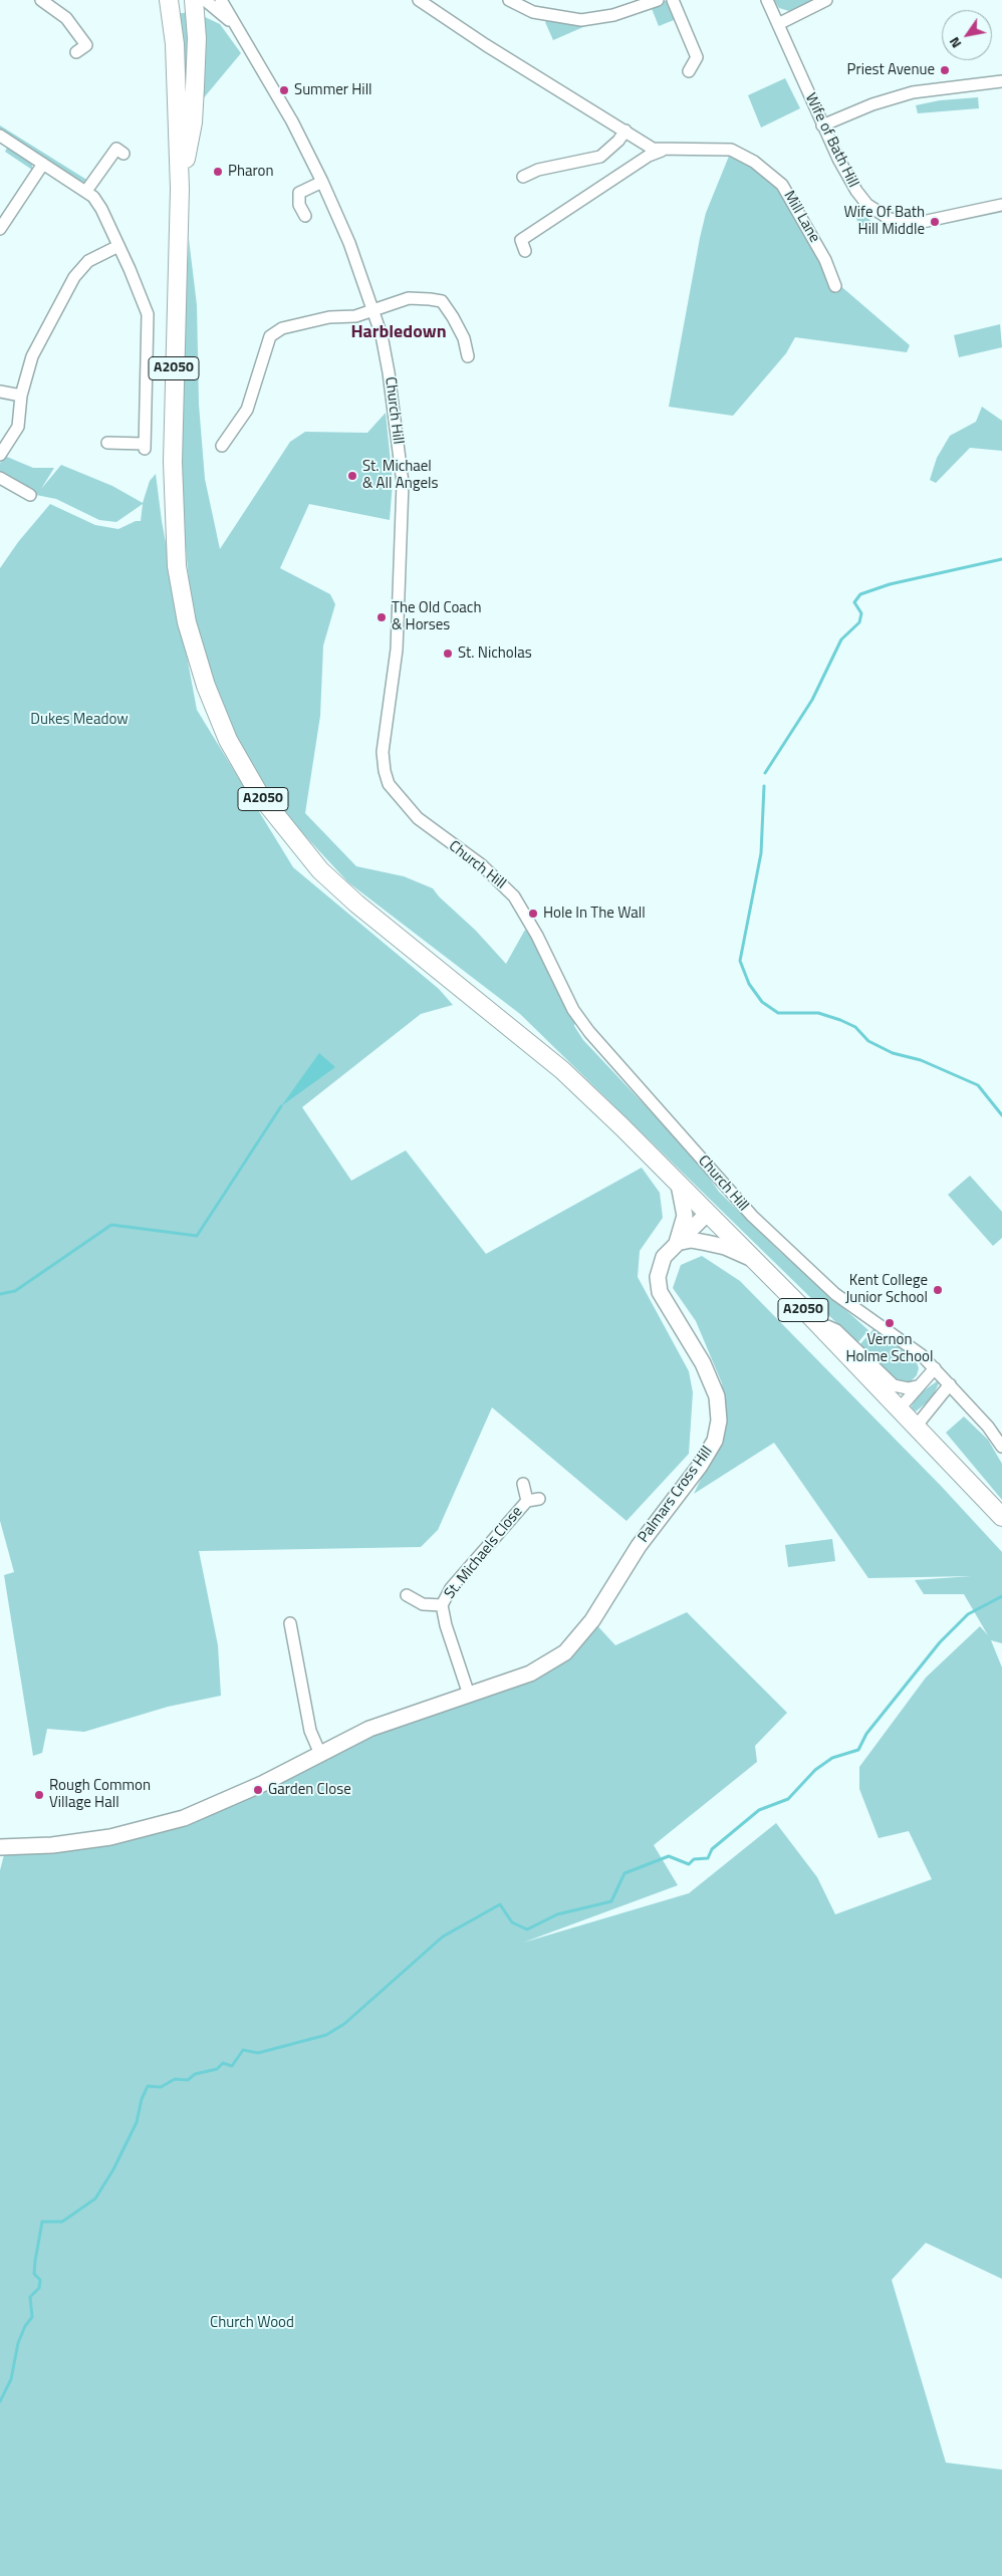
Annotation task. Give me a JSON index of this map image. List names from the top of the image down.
{
  "streets": {
    "main road": ["A2050"],
    "street": [
      "Wife of Bath Hill",
      "Mill Lane",
      "Church Hill",
      "Palmars Cross Hill",
      "St. Michaels Close"
    ]
  },
  "crossings": [
    ["A2050", "Palmars Cross Hill"],
    ["Palmars Cross Hill", "St. Michaels Close"]
  ],
  "districts": ["Harbledown"],
  "parks": ["Dukes Meadow", "Church Wood"],
  "places": [
    "Priest Avenue",
    "Summer Hill",
    "Pharon",
    "Wife Of Bath Hill Middle",
    "St. Michael & All Angels",
    "The Old Coach & Horses",
    "St. Nicholas",
    "Hole In The Wall",
    "Kent College Junior School",
    "Vernon Holme School",
    "Garden Close",
    "Rough Common Village Hall"
  ],
  "north": "bottom left"
}
